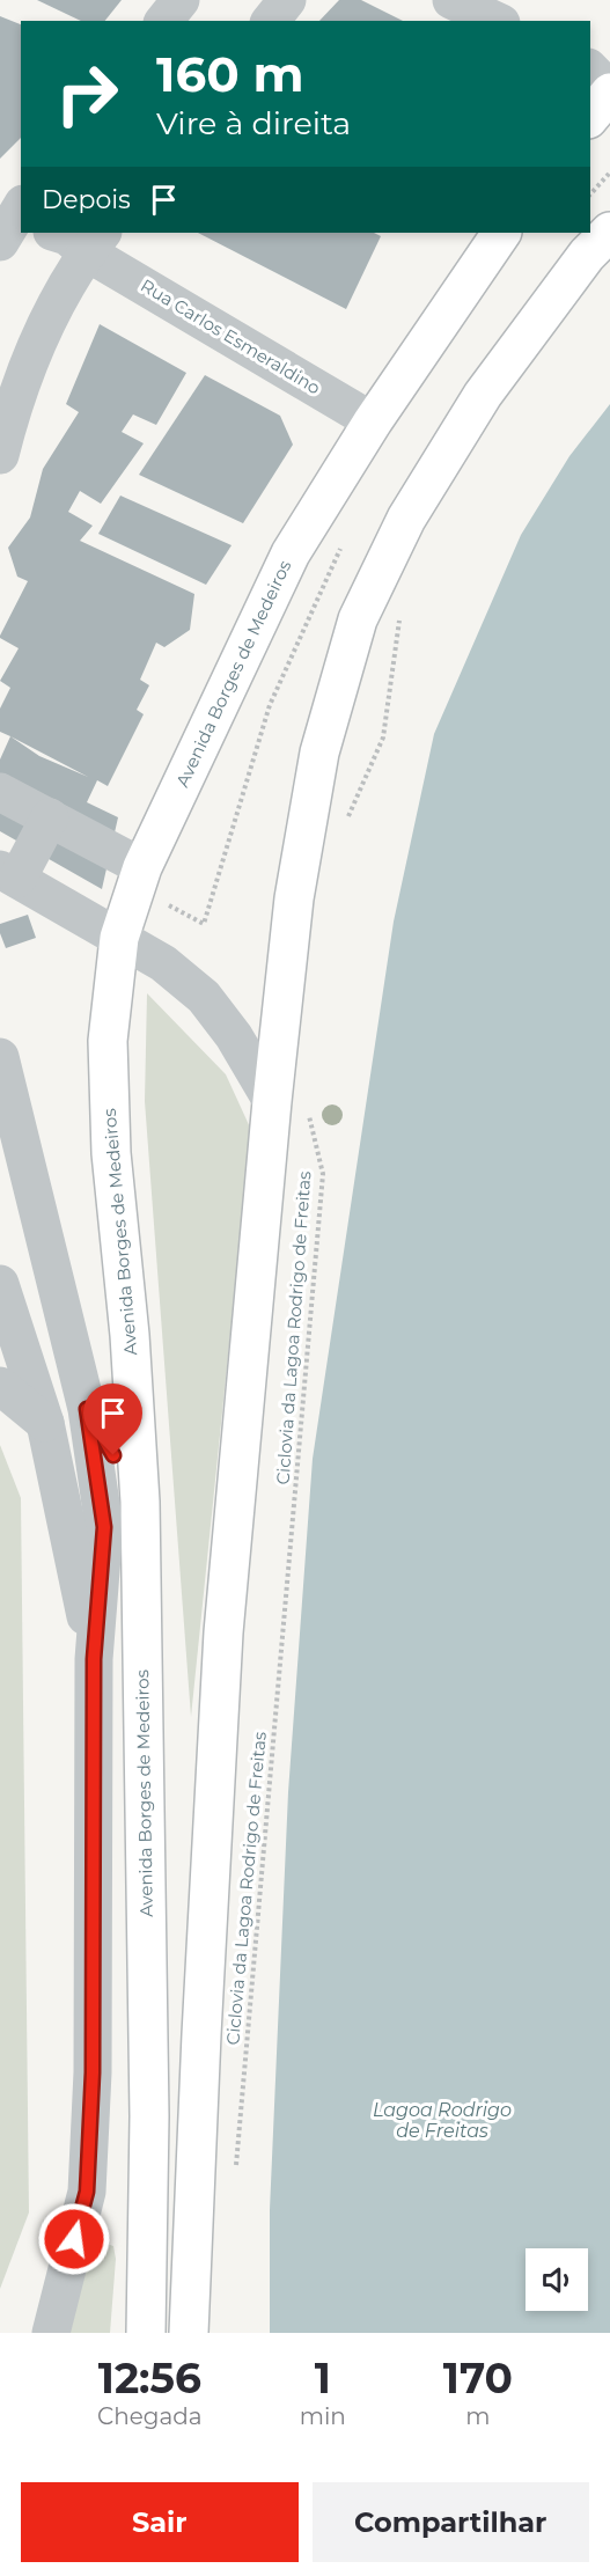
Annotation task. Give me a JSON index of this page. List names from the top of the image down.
{
  "streets": {
    "highway": ["Avenida Borges de Medeiros"],
    "street": ["Rua Carlos Esmeraldino"],
    "path": ["Ciclovia da Lagoa Rodrigo de Freitas"]
  },
  "crossings": [
    ["Rua Carlos Esmeraldino", "Avenida Borges de Medeiros"]
  ],
  "water": ["Lagoa Rodrigo de Freitas"],
  "page": {
    "turn": ["160 m", "Vire à direita"],
    "then": "Depois",
    "eta": [
      "12:56",
      "Chegada",
      "1",
      "min",
      "170",
      "m"
    ],
    "buttons": ["Sair", "Compartilhar"]
  }
}
